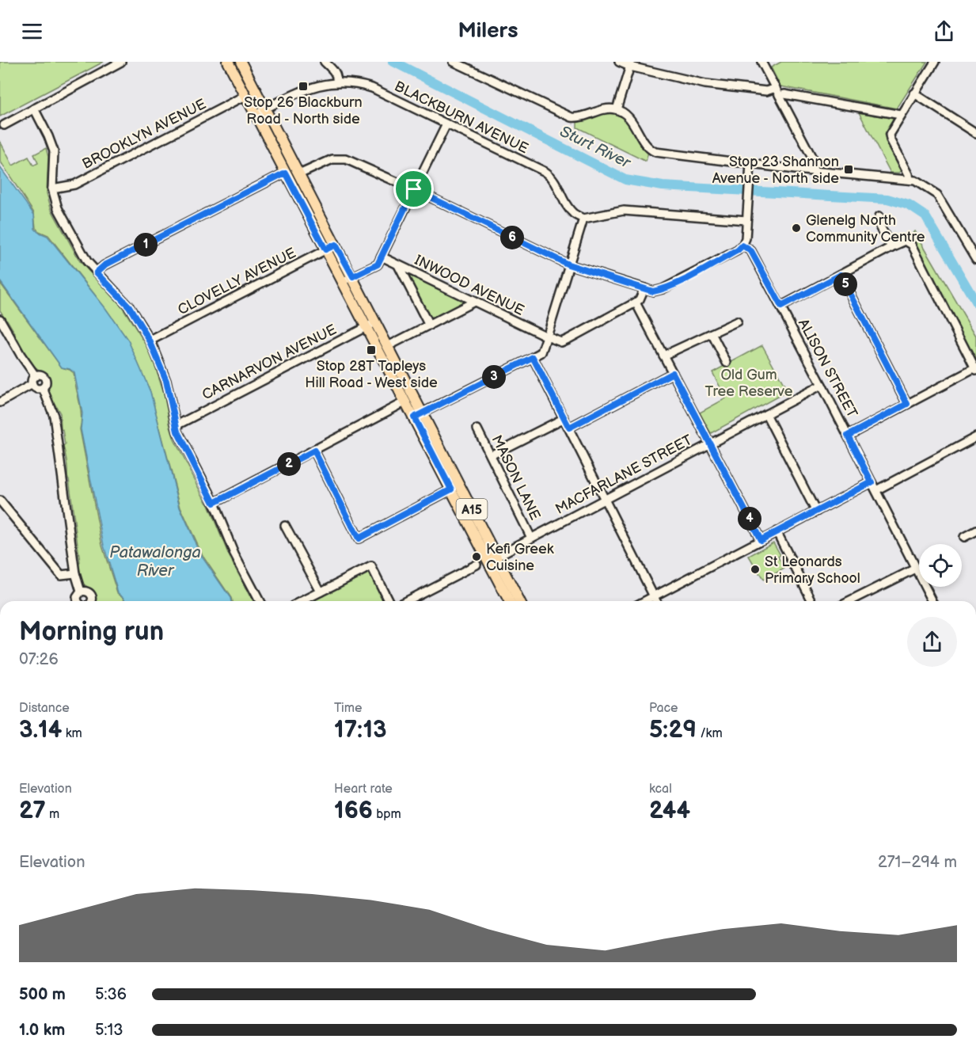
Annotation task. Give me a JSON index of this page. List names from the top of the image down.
{
  "streets": {
    "main road": ["A15"],
    "street": [
      "BLACKBURN AVENUE",
      "BROOKLYN AVENUE",
      "CLOVELLY AVENUE",
      "INWOOD AVENUE",
      "CARNARVON AVENUE",
      "ALISON STREET",
      "MACFARLANE STREET",
      "MASON LANE"
    ]
  },
  "crossings": [
    ["BLACKBURN AVENUE", "A15"],
    ["BROOKLYN AVENUE", "A15"],
    ["CLOVELLY AVENUE", "A15"],
    ["CARNARVON AVENUE", "A15"],
    ["ALISON STREET", "MACFARLANE STREET"],
    ["MACFARLANE STREET", "MASON LANE"],
    ["MACFARLANE STREET", "A15"]
  ],
  "water": ["Sturt River", "Patawalonga River"],
  "parks": ["Old Gum Tree Reserve"],
  "places": {
    "transit": ["Stop 26 Blackburn Road - North side", "Stop 23 Shannon Avenue - North side", "Stop 28T Tapleys Hill Road - West side"],
    "other": ["Glenelg North Community Centre", "Kefi Greek Cuisine", "St Leonards Primary School"]
  },
  "page": {
    "header": "Milers",
    "pins": [
      "6",
      "1",
      "5",
      "3",
      "2",
      "4"
    ],
    "heading": ["Morning run", "07:26"],
    "stats": [
      ["Distance", "3.14 km"],
      ["Time", "17:13"],
      ["Pace", "5:29 /km"],
      ["Elevation", "27 m"],
      ["Heart rate", "166 bpm"],
      ["kcal", "244"]
    ],
    "chart": ["Elevation", "271–294 m"],
    "list": [
      {
        "name": "500 m",
        "note": "5:36"
      },
      {
        "name": "1.0 km",
        "note": "5:13"
      }
    ]
  }
}
